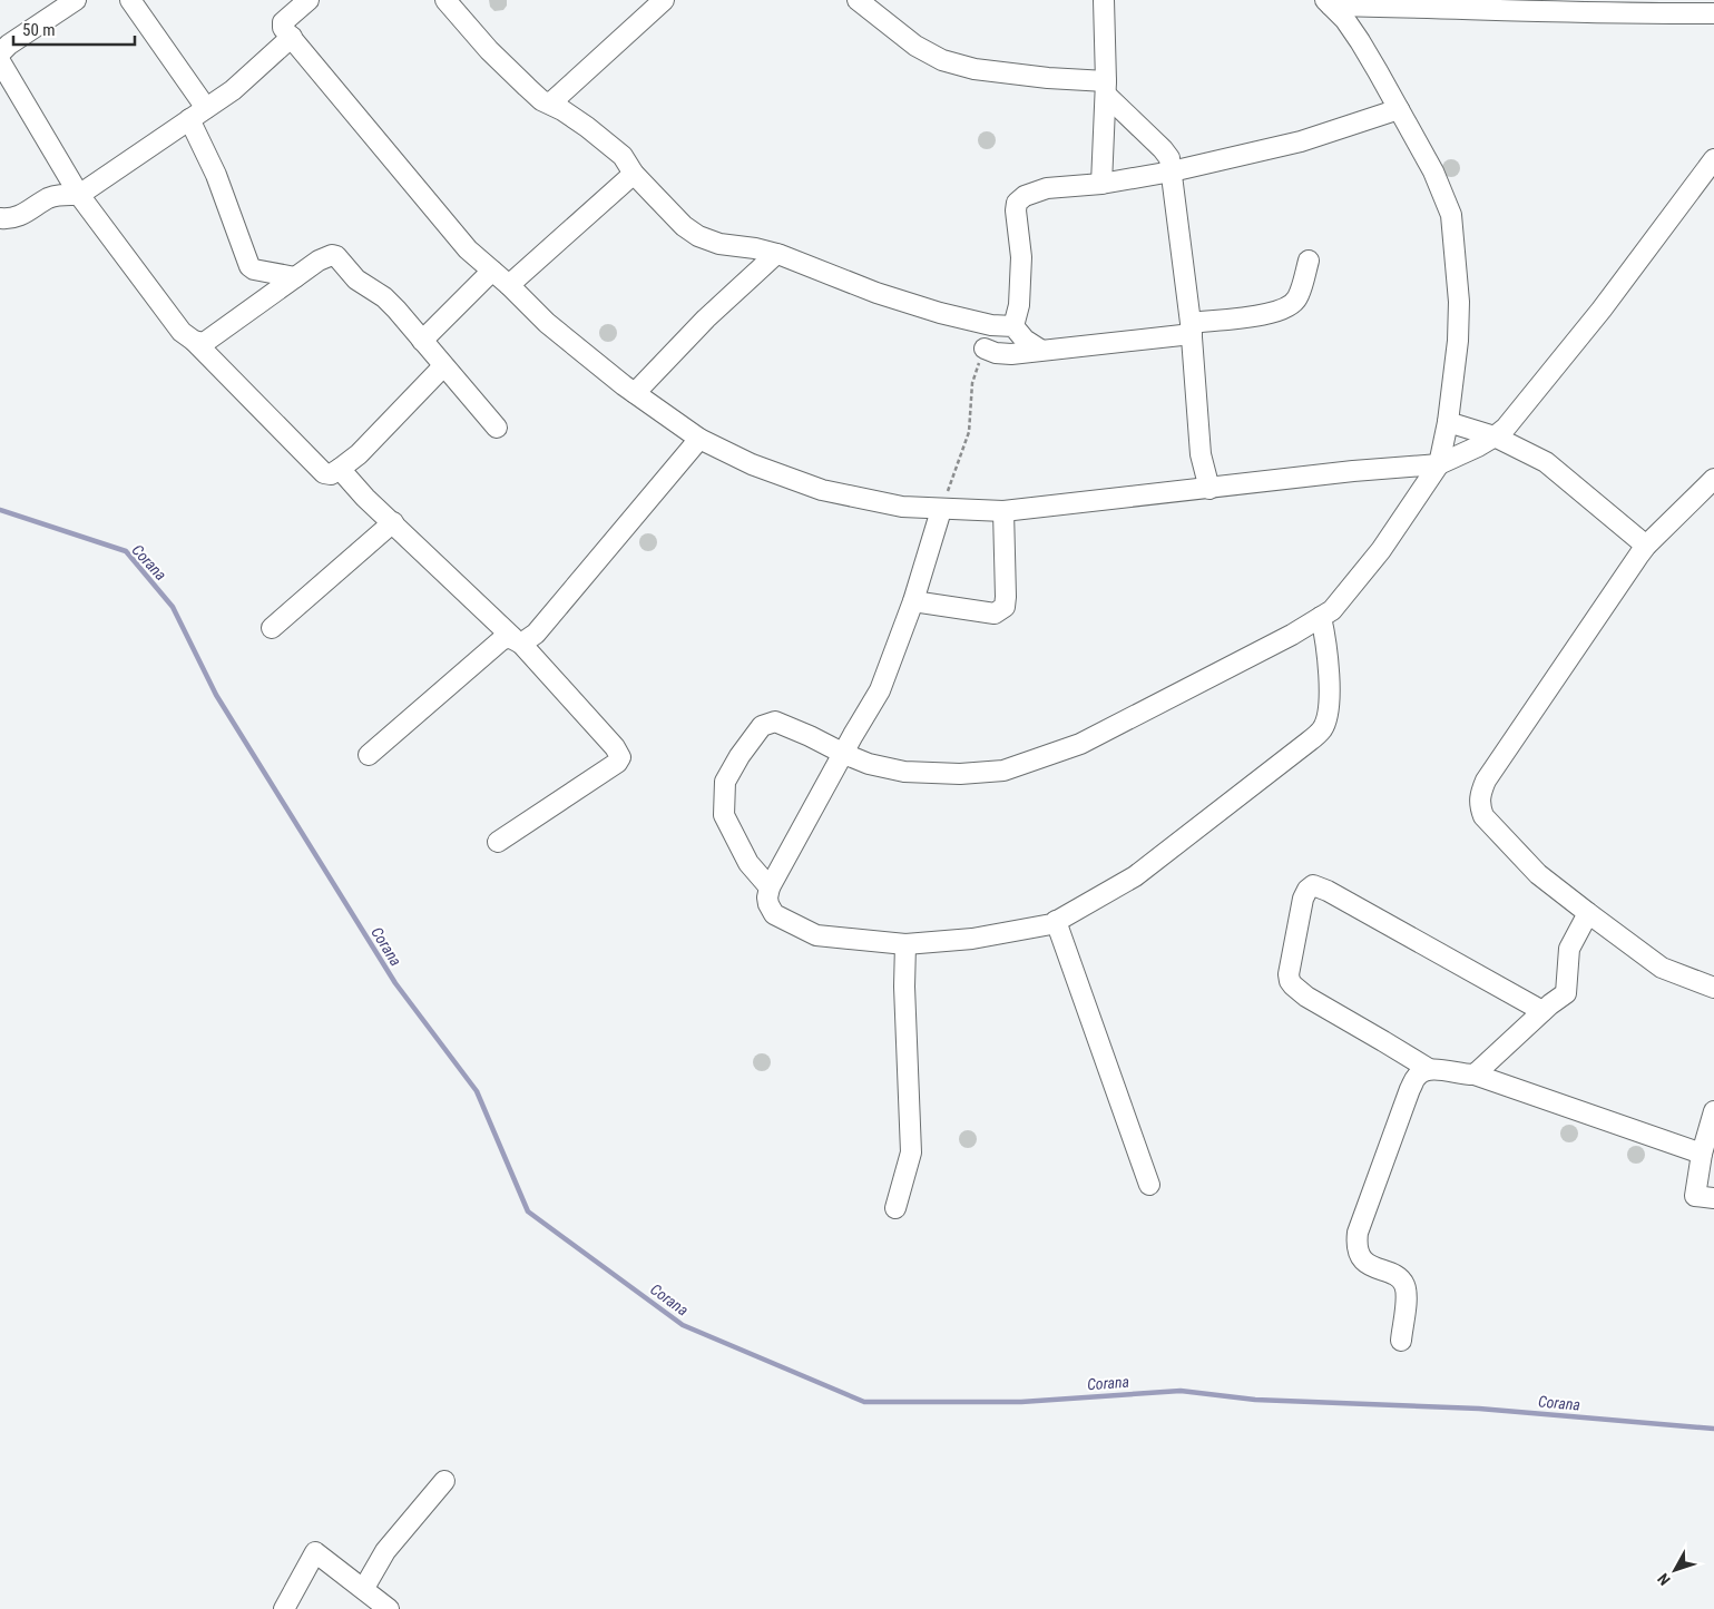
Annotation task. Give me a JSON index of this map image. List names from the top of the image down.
{
  "water": ["Corana"],
  "scale_bar": "50 m",
  "north": "bottom left"
}
